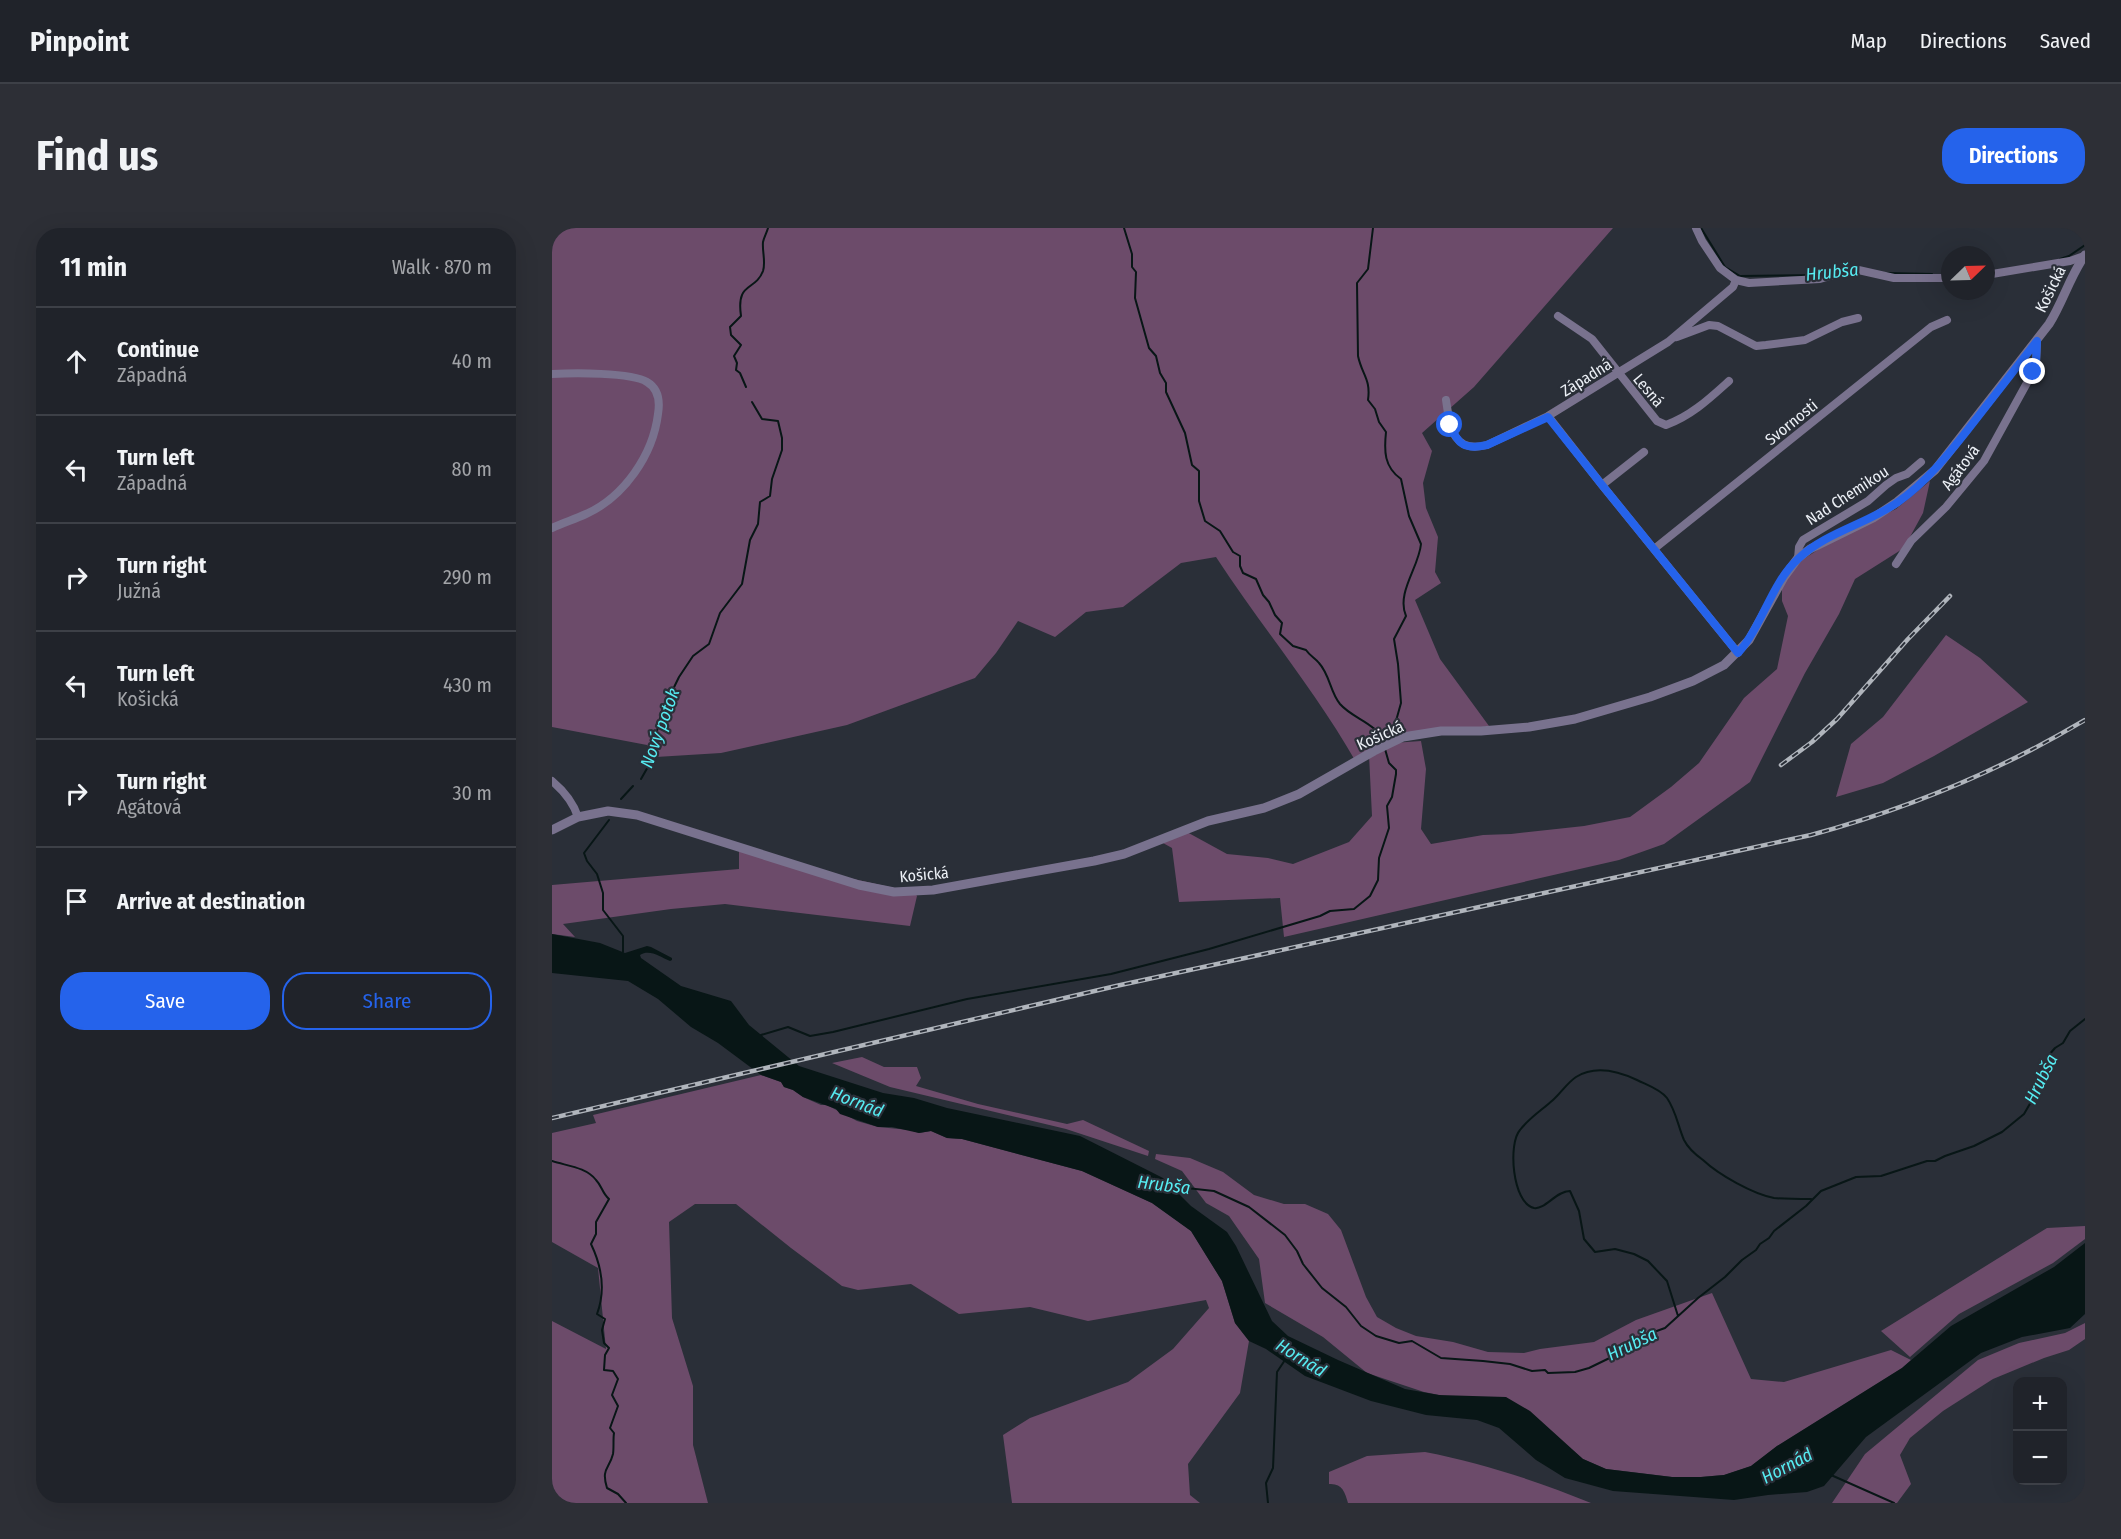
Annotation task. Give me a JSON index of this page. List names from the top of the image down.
{
  "streets": {
    "street": [
      "Košická",
      "Západná",
      "Lesná",
      "Svornosti",
      "Agátová",
      "Nad Chemikou"
    ]
  },
  "crossings": [
    ["Košická", "Agátová"],
    ["Košická", "Nad Chemikou"],
    ["Západná", "Lesná"]
  ],
  "water": ["Hrubša", "Nový potok", "Hornád"],
  "north": "top right",
  "page": {
    "header": "Pinpoint",
    "nav": ["Map", "Directions", "Saved"],
    "buttons": [
      "Directions",
      ["Save", "Share"]
    ],
    "title": "Find us",
    "heading": ["11 min", "Walk · 870 m"],
    "list": [
      ["Continue", "Západná", "40 m"],
      ["Turn left", "Západná", "80 m"],
      ["Turn right", "Južná", "290 m"],
      ["Turn left", "Košická", "430 m"],
      ["Turn right", "Agátová", "30 m"],
      "Arrive at destination"
    ],
    "map_buttons": ["+", "−"]
  }
}
